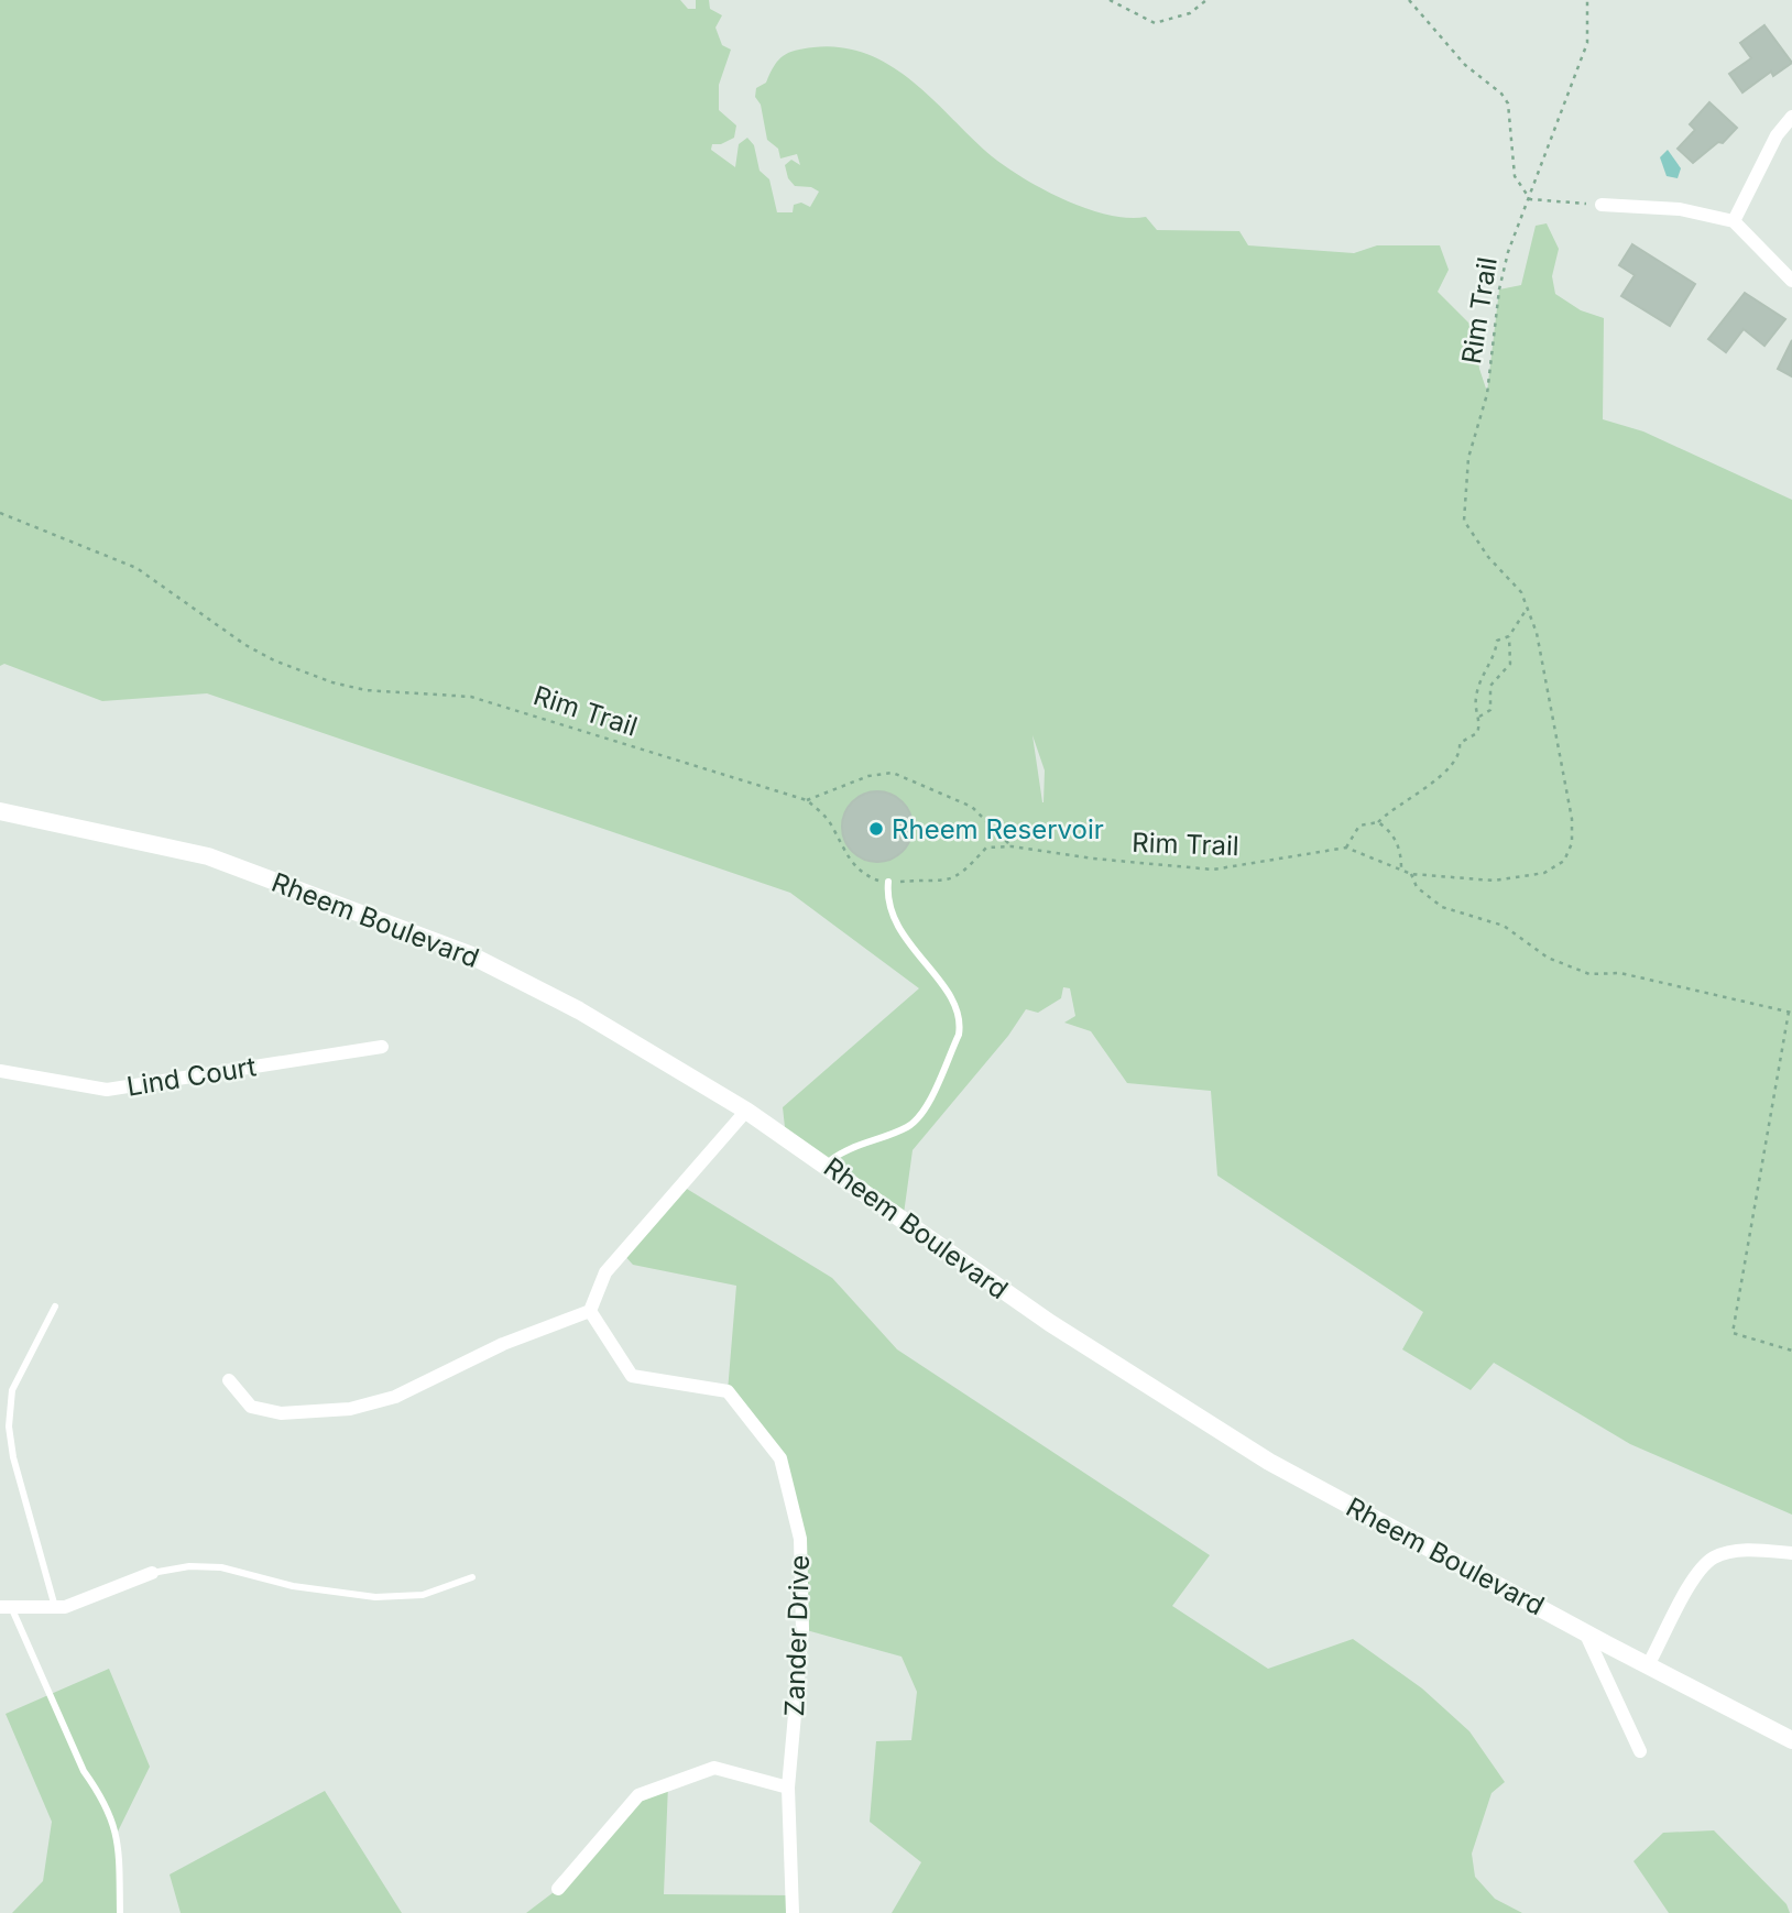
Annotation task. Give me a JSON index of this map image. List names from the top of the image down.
{
  "streets": {
    "street": ["Rheem Boulevard", "Lind Court", "Zander Drive"],
    "path": ["Rim Trail"]
  },
  "places": ["Rheem Reservoir"]
}
